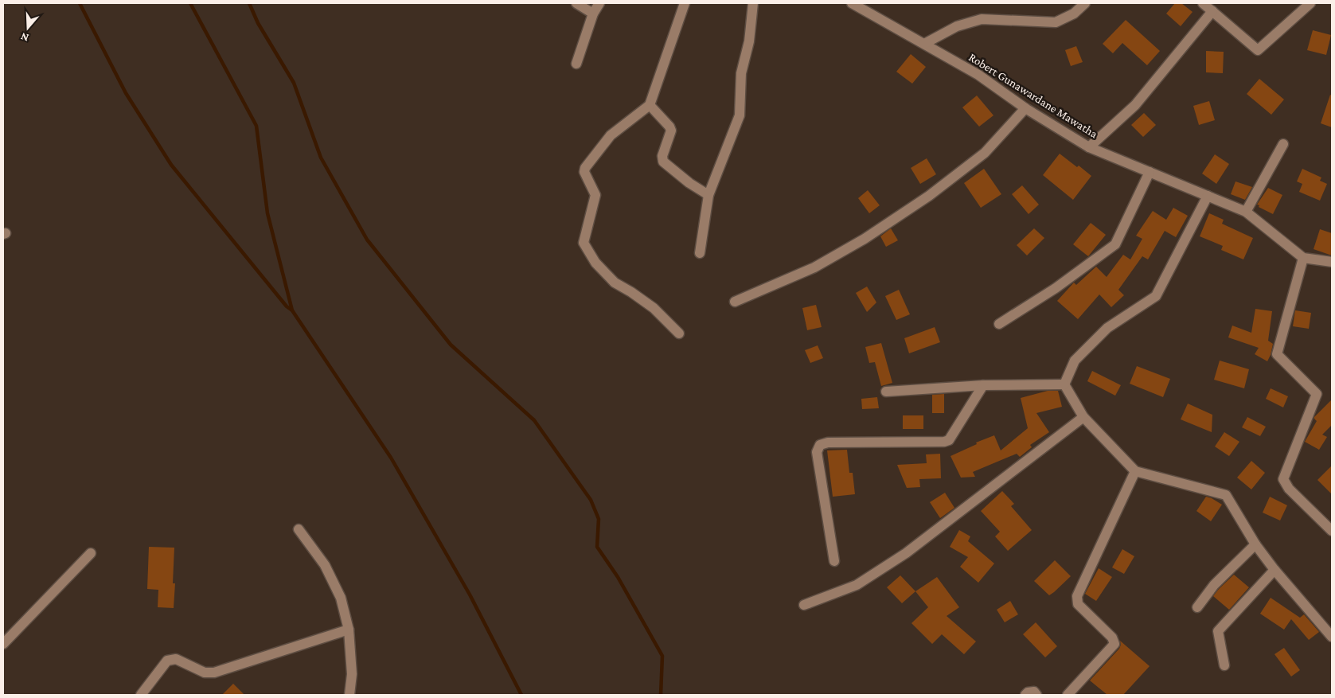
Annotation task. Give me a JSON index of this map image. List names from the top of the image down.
{
  "streets": {
    "street": ["Robert Gunawardane Mawatha"]
  },
  "north": "bottom"
}
